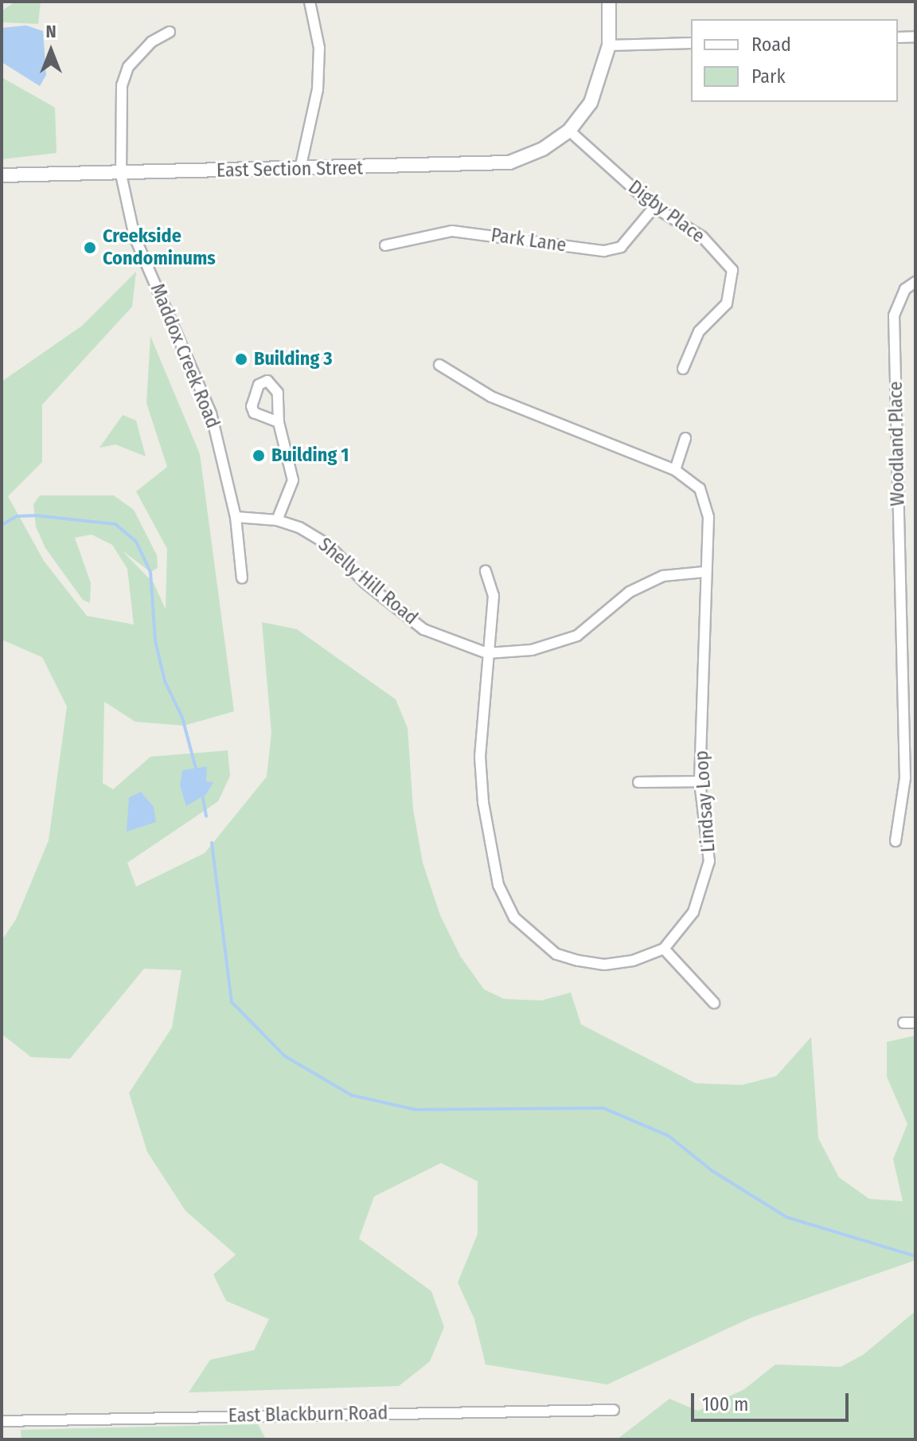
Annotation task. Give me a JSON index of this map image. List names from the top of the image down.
{
  "streets": {
    "street": [
      "East Section Street",
      "Digby Place",
      "Park Lane",
      "Maddox Creek Road",
      "Woodland Place",
      "Shelly Hill Road",
      "Lindsay Loop",
      "East Blackburn Road"
    ]
  },
  "crossings": [
    ["East Section Street", "Digby Place"],
    ["East Section Street", "Maddox Creek Road"],
    ["Digby Place", "Park Lane"],
    ["Maddox Creek Road", "Shelly Hill Road"],
    ["Shelly Hill Road", "Lindsay Loop"]
  ],
  "places": ["Creekside Condominums", "Building 3", "Building 1"],
  "legend": ["Road", "Park"],
  "scale_bar": "100 m",
  "north": "top"
}
